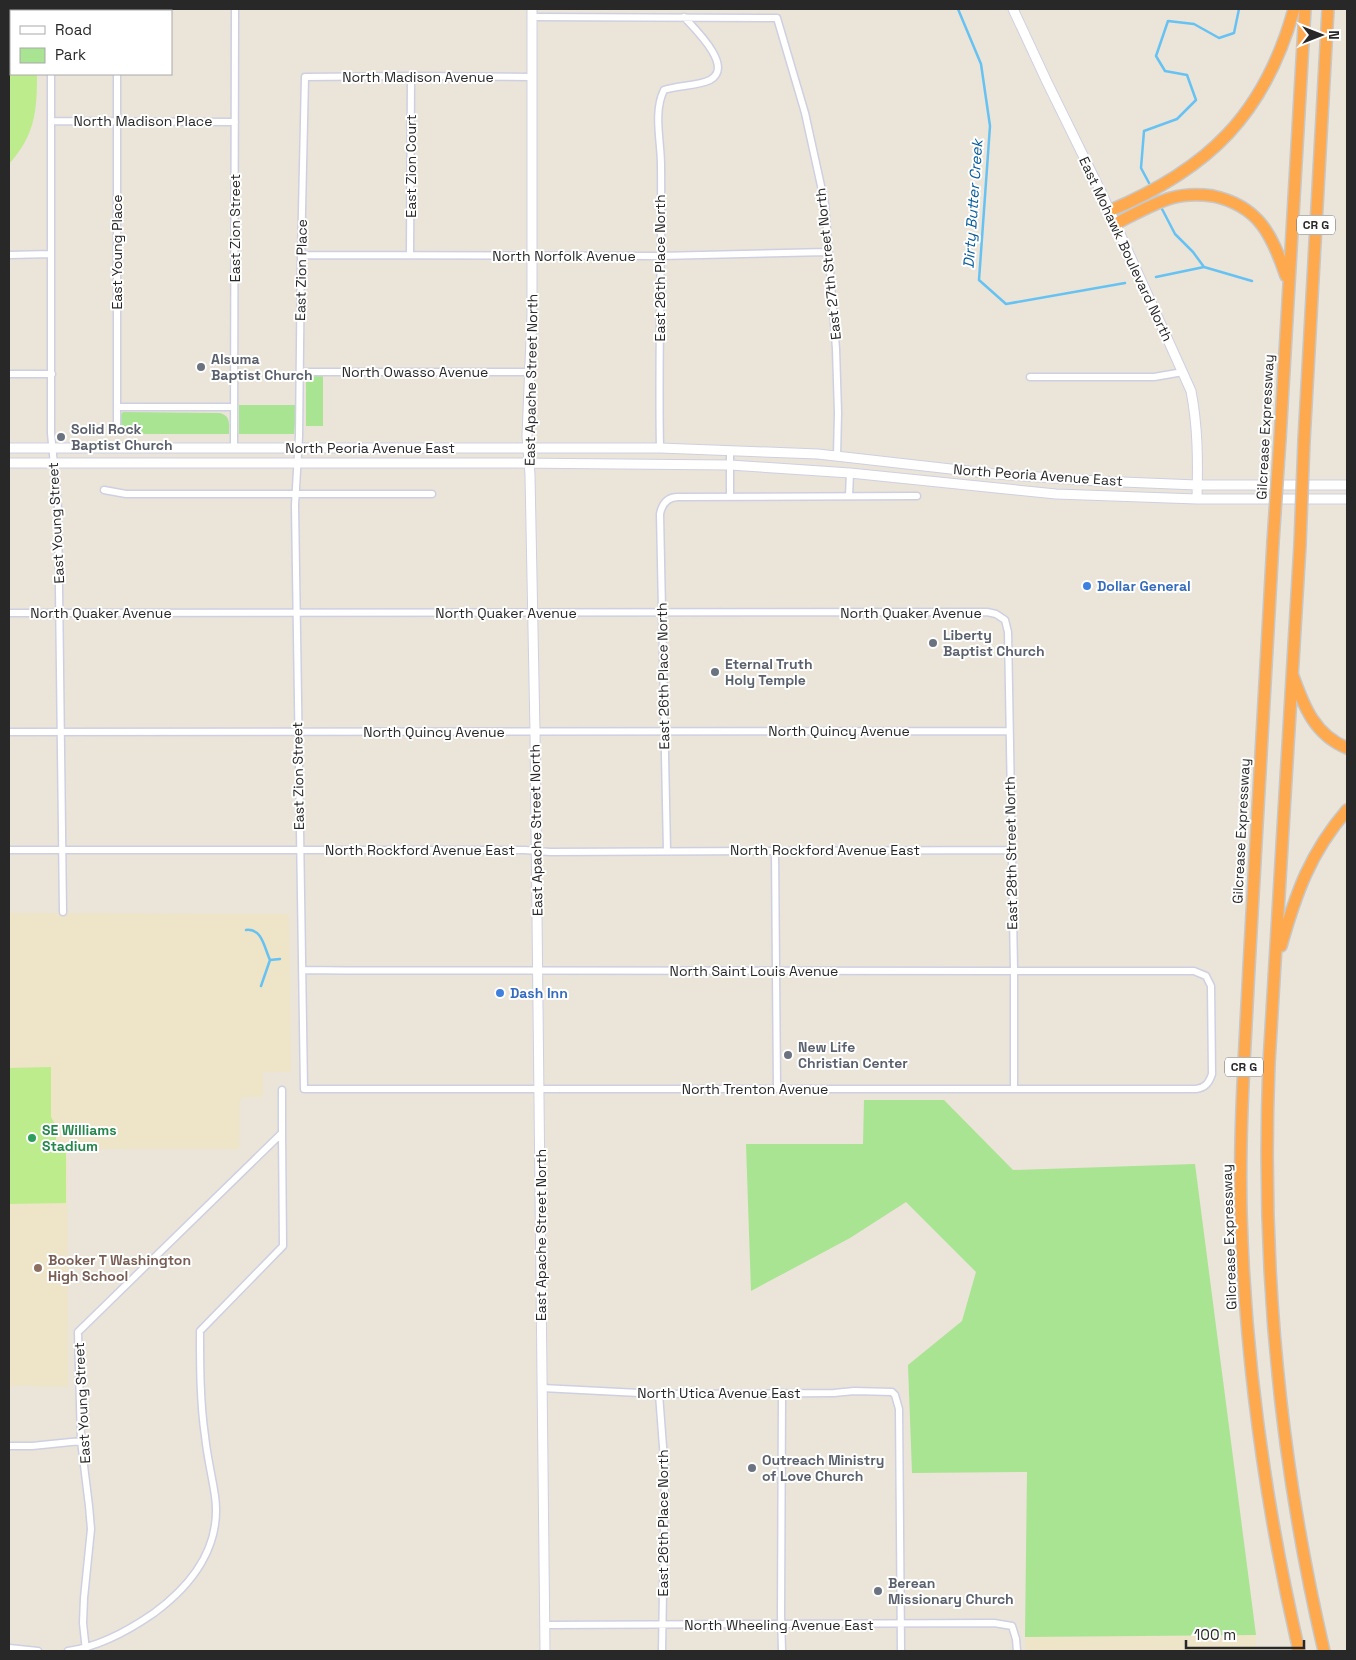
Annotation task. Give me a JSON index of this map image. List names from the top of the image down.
{
  "streets": {
    "highway": ["CR G", "Gilcrease Expressway"],
    "main road": ["East Mohawk Boulevard North", "East Apache Street North", "North Peoria Avenue East"],
    "street": [
      "North Madison Avenue",
      "North Madison Place",
      "East Zion Court",
      "East Zion Street",
      "East Young Place",
      "North Norfolk Avenue",
      "East 27th Street North",
      "East 26th Place North",
      "East Zion Place",
      "North Owasso Avenue",
      "East Young Street",
      "North Quaker Avenue",
      "North Quincy Avenue",
      "North Rockford Avenue East",
      "East 28th Street North",
      "North Saint Louis Avenue",
      "North Trenton Avenue",
      "North Utica Avenue East",
      "North Wheeling Avenue East"
    ]
  },
  "crossings": [
    ["North Madison Avenue", "East Zion Court"],
    ["North Madison Avenue", "East Zion Place"],
    ["North Madison Avenue", "East Apache Street North"],
    ["North Madison Place", "East Zion Street"],
    ["North Madison Place", "East Young Place"],
    ["North Madison Place", "East Young Street"],
    ["East Zion Court", "North Norfolk Avenue"],
    ["East Zion Street", "East Zion Place"],
    ["East Zion Street", "North Peoria Avenue East"],
    ["East Zion Street", "North Quaker Avenue"],
    ["East Zion Street", "North Quincy Avenue"],
    ["East Zion Street", "North Rockford Avenue East"],
    ["East Zion Street", "North Saint Louis Avenue"],
    ["East Zion Street", "North Trenton Avenue"],
    ["East Mohawk Boulevard North", "North Peoria Avenue East"],
    ["North Norfolk Avenue", "East 27th Street North"],
    ["North Norfolk Avenue", "East 26th Place North"],
    ["North Norfolk Avenue", "East Zion Place"],
    ["North Norfolk Avenue", "East Apache Street North"],
    ["East 27th Street North", "East 26th Place North"],
    ["East 27th Street North", "North Peoria Avenue East"],
    ["East 26th Place North", "North Peoria Avenue East"],
    ["East 26th Place North", "North Quaker Avenue"],
    ["East 26th Place North", "North Quincy Avenue"],
    ["East 26th Place North", "North Rockford Avenue East"],
    ["East 26th Place North", "North Utica Avenue East"],
    ["East 26th Place North", "North Wheeling Avenue East"],
    ["East Zion Place", "North Owasso Avenue"],
    ["East Zion Place", "North Peoria Avenue East"],
    ["North Owasso Avenue", "East Apache Street North"],
    ["East Apache Street North", "North Peoria Avenue East"],
    ["East Apache Street North", "North Quaker Avenue"],
    ["East Apache Street North", "North Quincy Avenue"],
    ["East Apache Street North", "North Rockford Avenue East"],
    ["East Apache Street North", "North Saint Louis Avenue"],
    ["East Apache Street North", "North Trenton Avenue"],
    ["East Apache Street North", "North Utica Avenue East"],
    ["East Apache Street North", "North Wheeling Avenue East"],
    ["North Peoria Avenue East", "East Young Street"],
    ["East Young Street", "North Quaker Avenue"],
    ["East Young Street", "North Quincy Avenue"],
    ["East Young Street", "North Rockford Avenue East"],
    ["North Quaker Avenue", "East 28th Street North"],
    ["North Quincy Avenue", "East 28th Street North"],
    ["North Rockford Avenue East", "East 28th Street North"],
    ["East 28th Street North", "North Saint Louis Avenue"],
    ["East 28th Street North", "North Trenton Avenue"],
    ["North Saint Louis Avenue", "North Trenton Avenue"],
    ["North Utica Avenue East", "North Wheeling Avenue East"]
  ],
  "water": ["Dirty Butter Creek"],
  "places": [
    "Alsuma Baptist Church",
    "Solid Rock Baptist Church",
    "Dollar General",
    "Liberty Baptist Church",
    "Eternal Truth Holy Temple",
    "Dash Inn",
    "New Life Christian Center",
    "SE Williams Stadium",
    "Booker T Washington High School",
    "Outreach Ministry of Love Church",
    "Berean Missionary Church"
  ],
  "legend": ["Road", "Park"],
  "scale_bar": "100 m",
  "north": "right"
}
